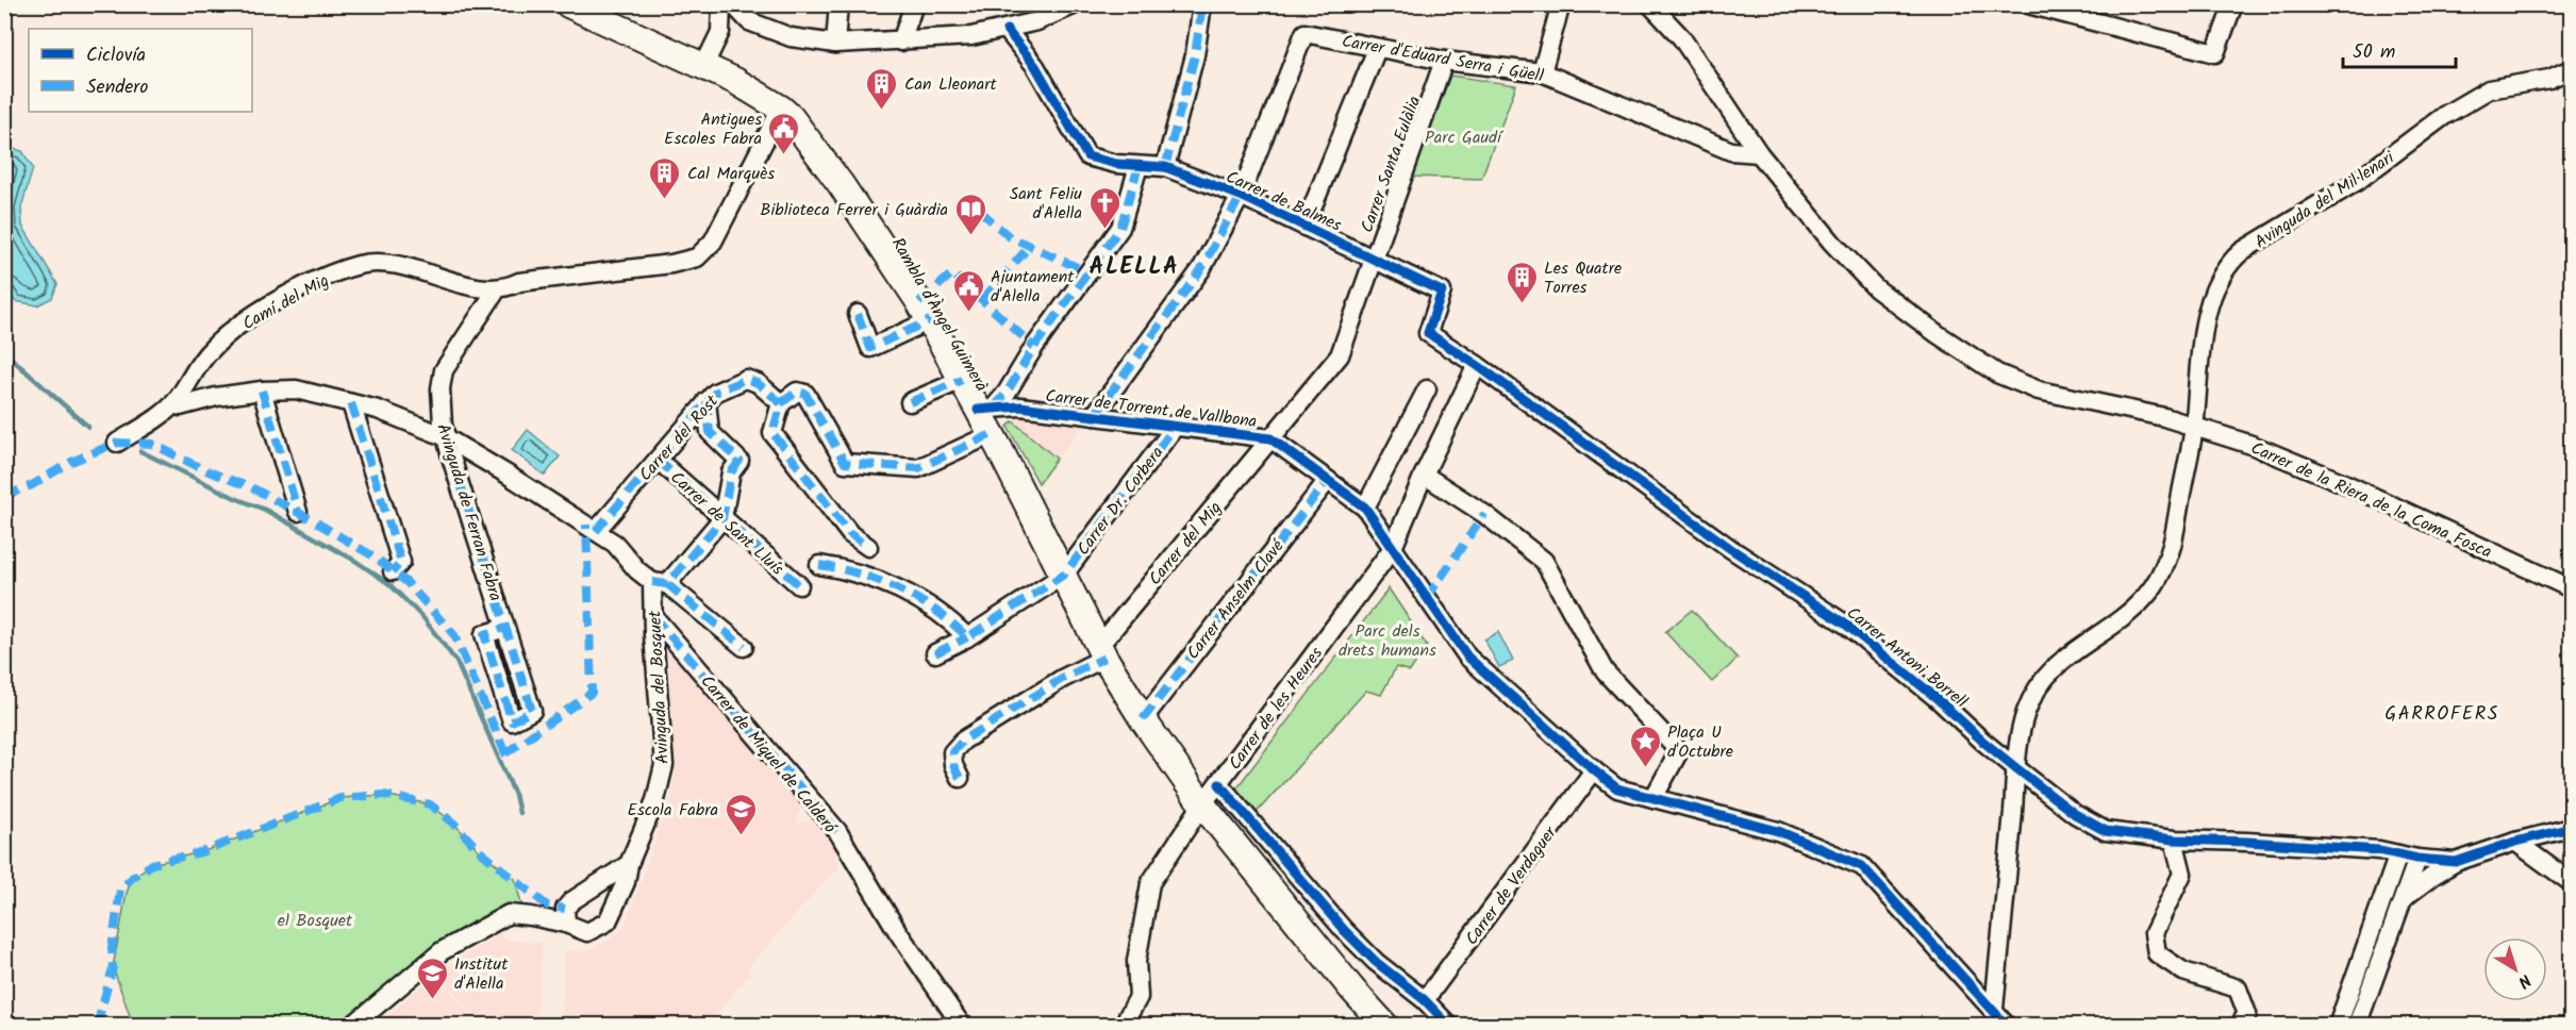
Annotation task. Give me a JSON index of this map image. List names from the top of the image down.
{
  "streets": {
    "main road": ["Rambla d'Àngel Guimerà"],
    "street": [
      "Carrer d'Eduard Serra i Güell",
      "Carrer Santa Eulàlia",
      "Avinguda del Mil·lenari",
      "Carrer de Balmes",
      "Camí del Mig",
      "Carrer de Torrent de Vallbona",
      "Carrer del Rost",
      "Carrer de la Riera de la Coma Fosca",
      "Carrer Dr. Corbera",
      "Avinguda de Ferran Fabra",
      "Carrer de Sant Lluís",
      "Carrer del Mig",
      "Carrer Anselm Clavé",
      "Carrer Antoni Borrell",
      "Avinguda del Bosquet",
      "Carrer de les Heures",
      "Carrer de Miquel de Calderó",
      "Carrer de Verdaguer"
    ]
  },
  "crossings": [
    ["Carrer d'Eduard Serra i Güell", "Carrer Santa Eulàlia"],
    ["Carrer d'Eduard Serra i Güell", "Carrer de Balmes"],
    ["Carrer d'Eduard Serra i Güell", "Carrer de la Riera de la Coma Fosca"],
    ["Carrer Santa Eulàlia", "Carrer de Balmes"],
    ["Carrer Santa Eulàlia", "Carrer de Torrent de Vallbona"],
    ["Carrer Santa Eulàlia", "Carrer del Mig"],
    ["Avinguda del Mil·lenari", "Carrer de Torrent de Vallbona"],
    ["Avinguda del Mil·lenari", "Carrer de la Riera de la Coma Fosca"],
    ["Avinguda del Mil·lenari", "Carrer Antoni Borrell"],
    ["Carrer de Balmes", "Carrer Antoni Borrell"],
    ["Camí del Mig", "Avinguda de Ferran Fabra"],
    ["Rambla d'Àngel Guimerà", "Carrer de Torrent de Vallbona"],
    ["Rambla d'Àngel Guimerà", "Carrer Dr. Corbera"],
    ["Rambla d'Àngel Guimerà", "Carrer del Mig"],
    ["Rambla d'Àngel Guimerà", "Carrer Anselm Clavé"],
    ["Rambla d'Àngel Guimerà", "Carrer de les Heures"],
    ["Carrer de Torrent de Vallbona", "Carrer Dr. Corbera"],
    ["Carrer de Torrent de Vallbona", "Carrer del Mig"],
    ["Carrer de Torrent de Vallbona", "Carrer Anselm Clavé"],
    ["Carrer de Torrent de Vallbona", "Carrer de les Heures"],
    ["Carrer de Torrent de Vallbona", "Carrer de Verdaguer"],
    ["Carrer del Rost", "Carrer de Sant Lluís"],
    ["Carrer Antoni Borrell", "Carrer de les Heures"],
    ["Avinguda del Bosquet", "Carrer de Miquel de Calderó"]
  ],
  "districts": ["ALELLA", "GARROFERS"],
  "parks": ["Parc Gaudí", "Parc dels drets humans", "el Bosquet"],
  "places": {
    "building": ["Can Lleonart", "Cal Marquès", "Les Quatre Torres"],
    "public building": ["Antigues Escoles Fabra", "Ajuntament d'Alella"],
    "church": ["Sant Feliu d'Alella"],
    "library": ["Biblioteca Ferrer i Guàrdia"],
    "place": ["Plaça U d'Octubre"],
    "school or university": ["Escola Fabra", "Institut d'Alella"]
  },
  "legend": ["Ciclovía", "Sendero"],
  "scale_bar": "50 m",
  "north": "bottom right"
}
